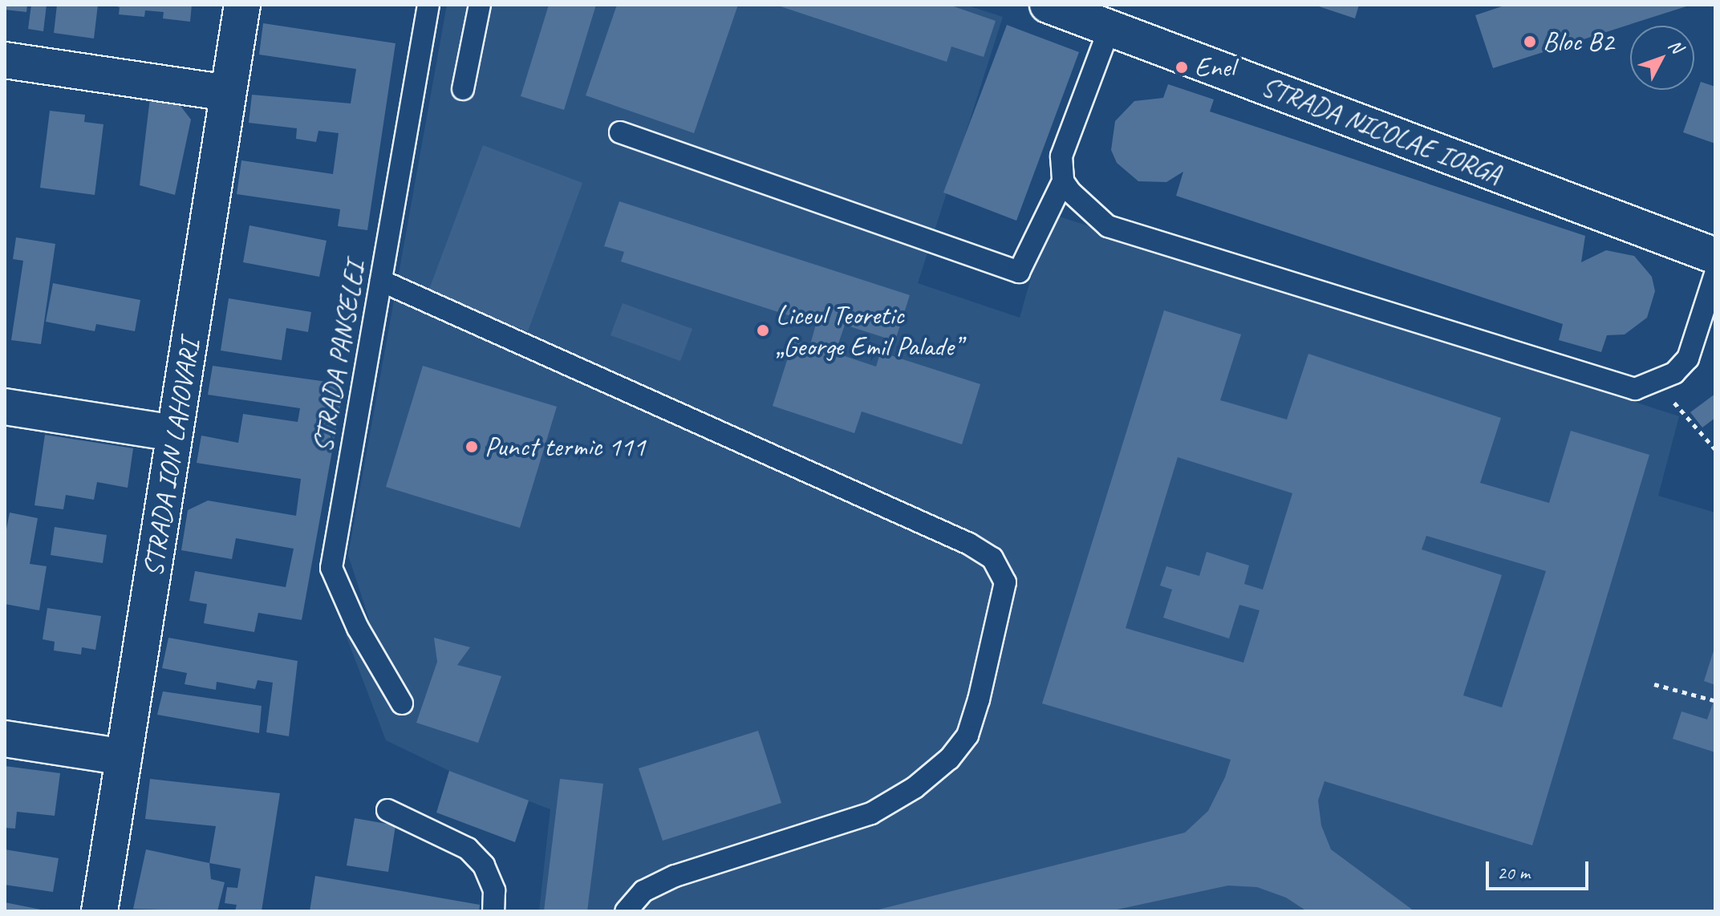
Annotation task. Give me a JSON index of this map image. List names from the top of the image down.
{
  "streets": {
    "street": ["STRADA NICOLAE IORGA", "STRADA ION LAHOVARI"],
    "lane": ["STRADA PANSELEI"]
  },
  "places": [
    "Bloc B2",
    "Enel",
    "Liceul Teoretic „George Emil Palade”",
    "Punct termic 111"
  ],
  "scale_bar": "20 m",
  "north": "top right"
}
